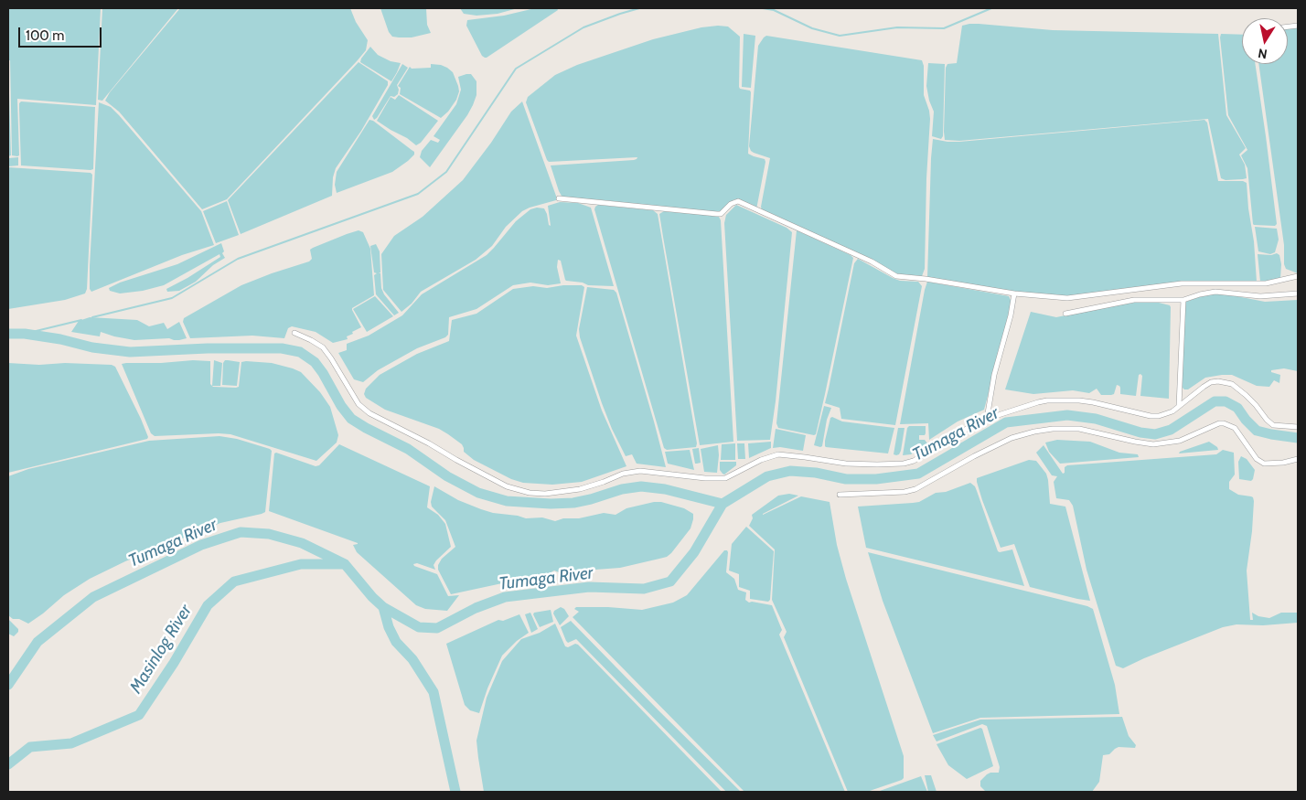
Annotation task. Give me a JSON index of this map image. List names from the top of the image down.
{
  "water": ["Tumaga River", "Masinlog River"],
  "scale_bar": "100 m",
  "north": "bottom"
}
